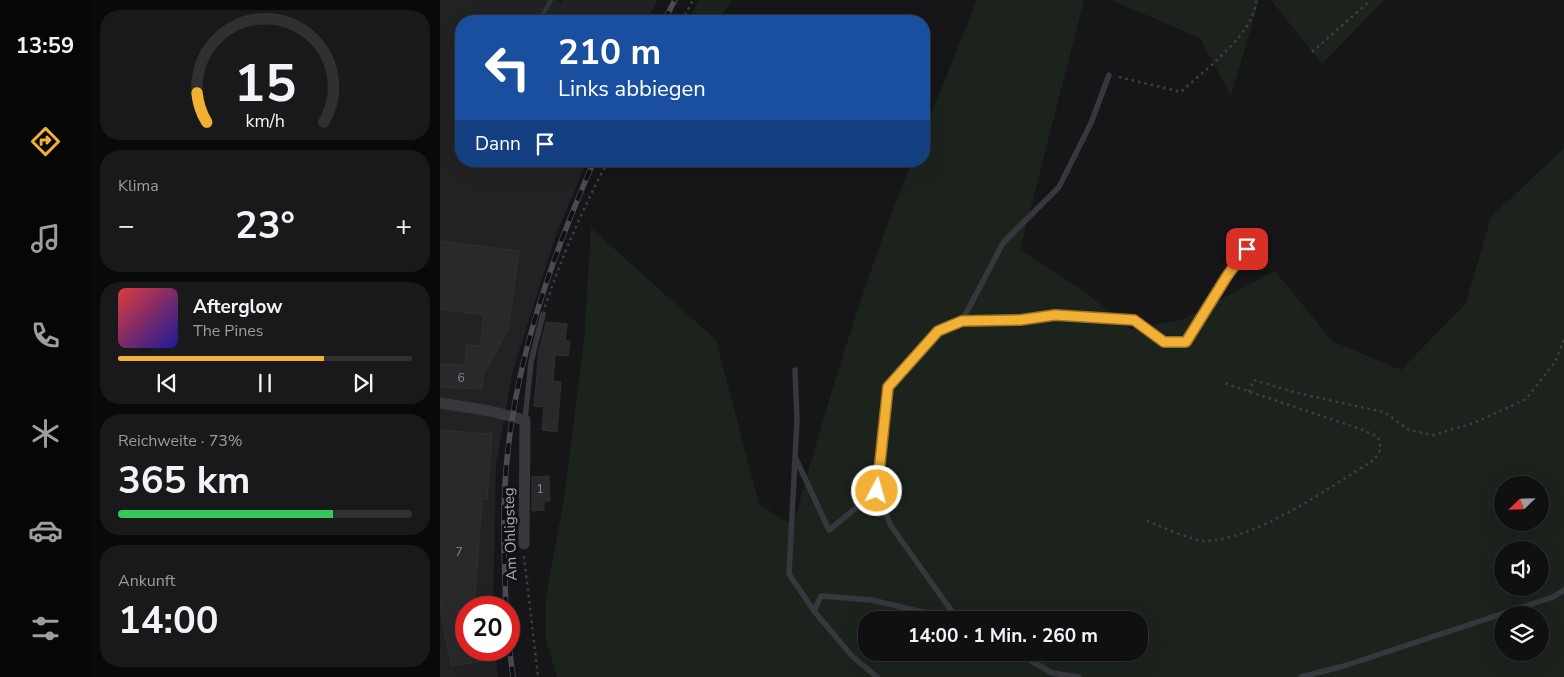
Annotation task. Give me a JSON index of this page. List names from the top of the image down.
{
  "streets": {
    "street": ["Am Ohligsteg"]
  },
  "house_numbers": ["6", "1", "7"],
  "north": "bottom left",
  "page": {
    "tabs": "13:59",
    "turn": ["210 m", "Links abbiegen"],
    "then": "Dann",
    "tile": [
      "Klima",
      ["Reichweite · 73%", "365 km"],
      ["Ankunft", "14:00"]
    ],
    "heat": ["−", "23°", "+"],
    "song": ["Afterglow", "The Pines"],
    "limit": "20",
    "trip": "14:00 · 1 Min. · 260 m",
    "gauge": ["15", "km/h"]
  }
}
